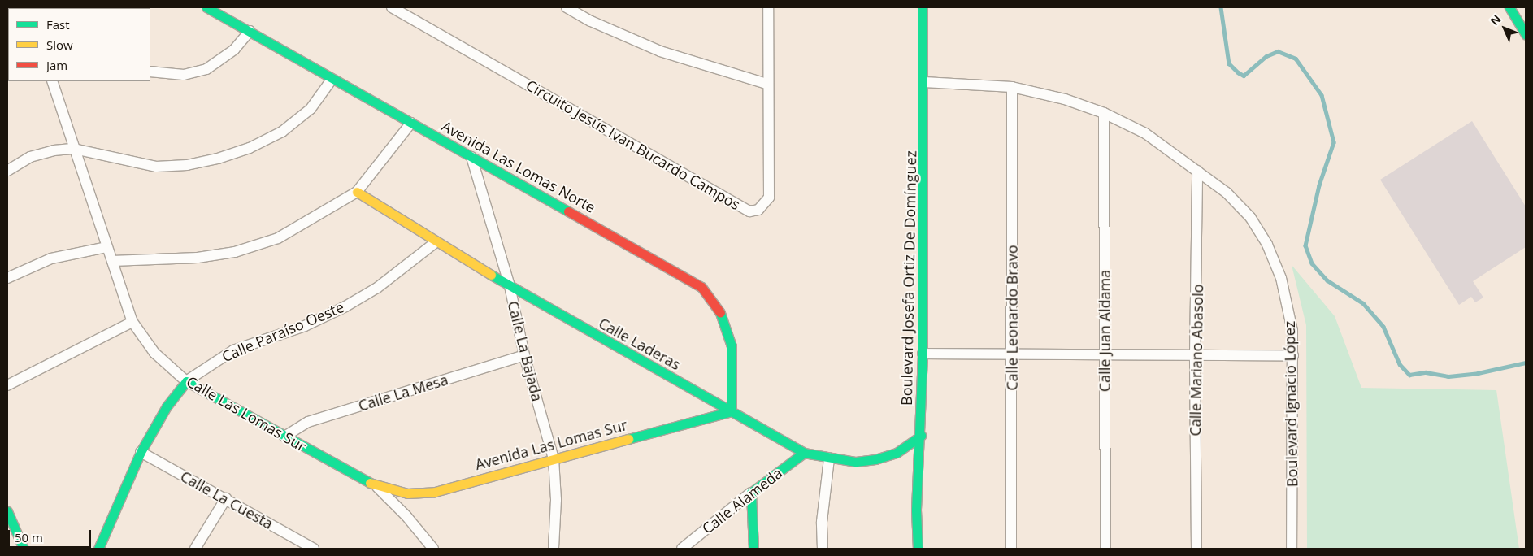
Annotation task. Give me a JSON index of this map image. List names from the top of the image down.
{
  "streets": {
    "main road": [
      "Avenida Las Lomas Norte",
      "Boulevard Josefa Ortiz De Domínguez",
      "Calle Paraíso Oeste",
      "Calle Laderas",
      "Calle Las Lomas Sur",
      "Avenida Las Lomas Sur",
      "Calle Alameda"
    ],
    "street": [
      "Circuito Jesús Ivan Bucardo Campos",
      "Calle Leonardo Bravo",
      "Calle Juan Aldama",
      "Calle La Bajada",
      "Calle Mariano Abasolo",
      "Calle La Mesa",
      "Boulevard Ignacio López",
      "Calle La Cuesta"
    ]
  },
  "crossings": [
    ["Avenida Las Lomas Norte", "Calle Laderas"],
    ["Avenida Las Lomas Norte", "Calle La Bajada"],
    ["Avenida Las Lomas Norte", "Avenida Las Lomas Sur"],
    ["Boulevard Josefa Ortiz De Domínguez", "Calle Laderas"],
    ["Boulevard Josefa Ortiz De Domínguez", "Boulevard Ignacio López"],
    ["Calle Leonardo Bravo", "Boulevard Ignacio López"],
    ["Calle Juan Aldama", "Boulevard Ignacio López"],
    ["Calle Paraíso Oeste", "Calle Laderas"],
    ["Calle Paraíso Oeste", "Calle Las Lomas Sur"],
    ["Calle Paraíso Oeste", "Calle La Cuesta"],
    ["Calle Laderas", "Calle La Bajada"],
    ["Calle Laderas", "Avenida Las Lomas Sur"],
    ["Calle Laderas", "Calle Alameda"],
    ["Calle La Bajada", "Calle La Mesa"],
    ["Calle La Bajada", "Avenida Las Lomas Sur"],
    ["Calle Mariano Abasolo", "Boulevard Ignacio López"],
    ["Calle La Mesa", "Calle Las Lomas Sur"],
    ["Calle Las Lomas Sur", "Avenida Las Lomas Sur"]
  ],
  "legend": ["Fast", "Slow", "Jam"],
  "scale_bar": "50 m",
  "north": "top left"
}
